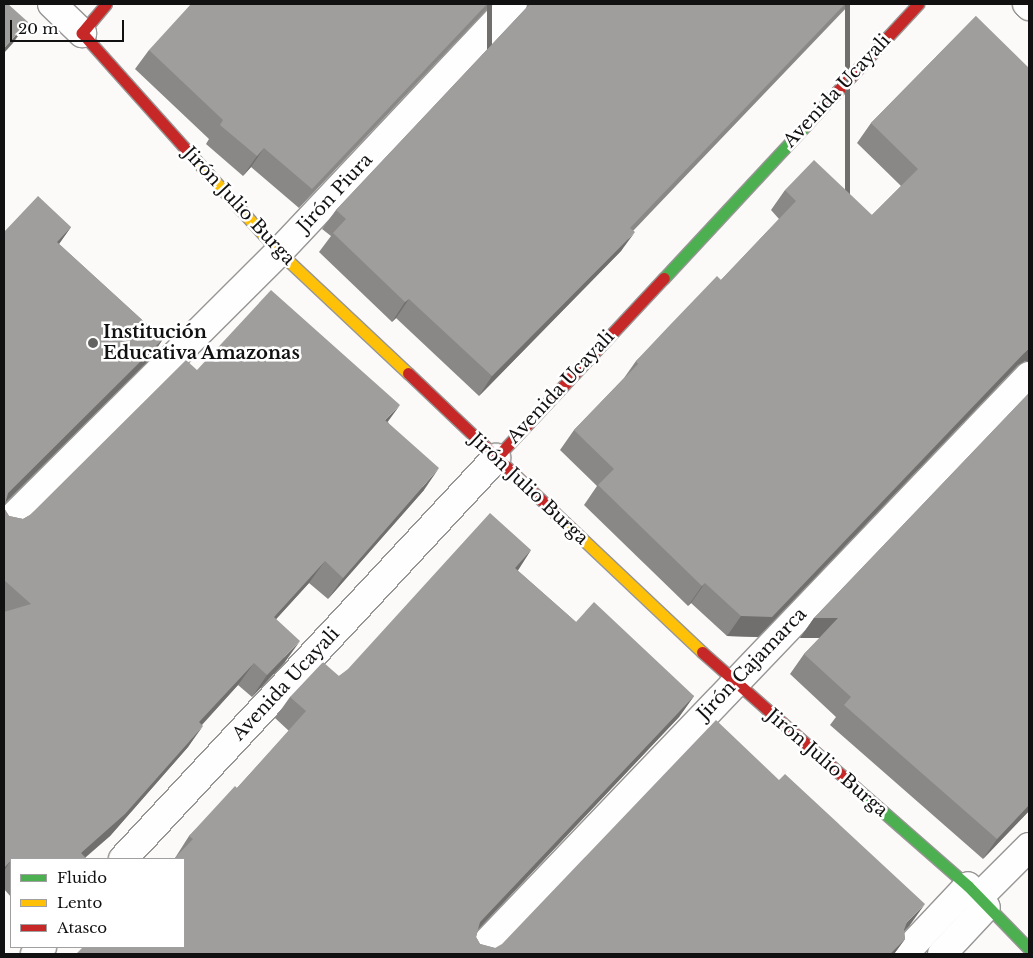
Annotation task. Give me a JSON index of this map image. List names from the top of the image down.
{
  "streets": {
    "street": [
      "Avenida Ucayali",
      "Jirón Piura",
      "Jirón Julio Burga",
      "Jirón Cajamarca"
    ]
  },
  "crossings": [
    ["Avenida Ucayali", "Jirón Julio Burga"],
    ["Jirón Piura", "Jirón Julio Burga"],
    ["Jirón Julio Burga", "Jirón Cajamarca"]
  ],
  "places": ["Institución Educativa Amazonas"],
  "legend": ["Fluido", "Lento", "Atasco"],
  "scale_bar": "20 m"
}
